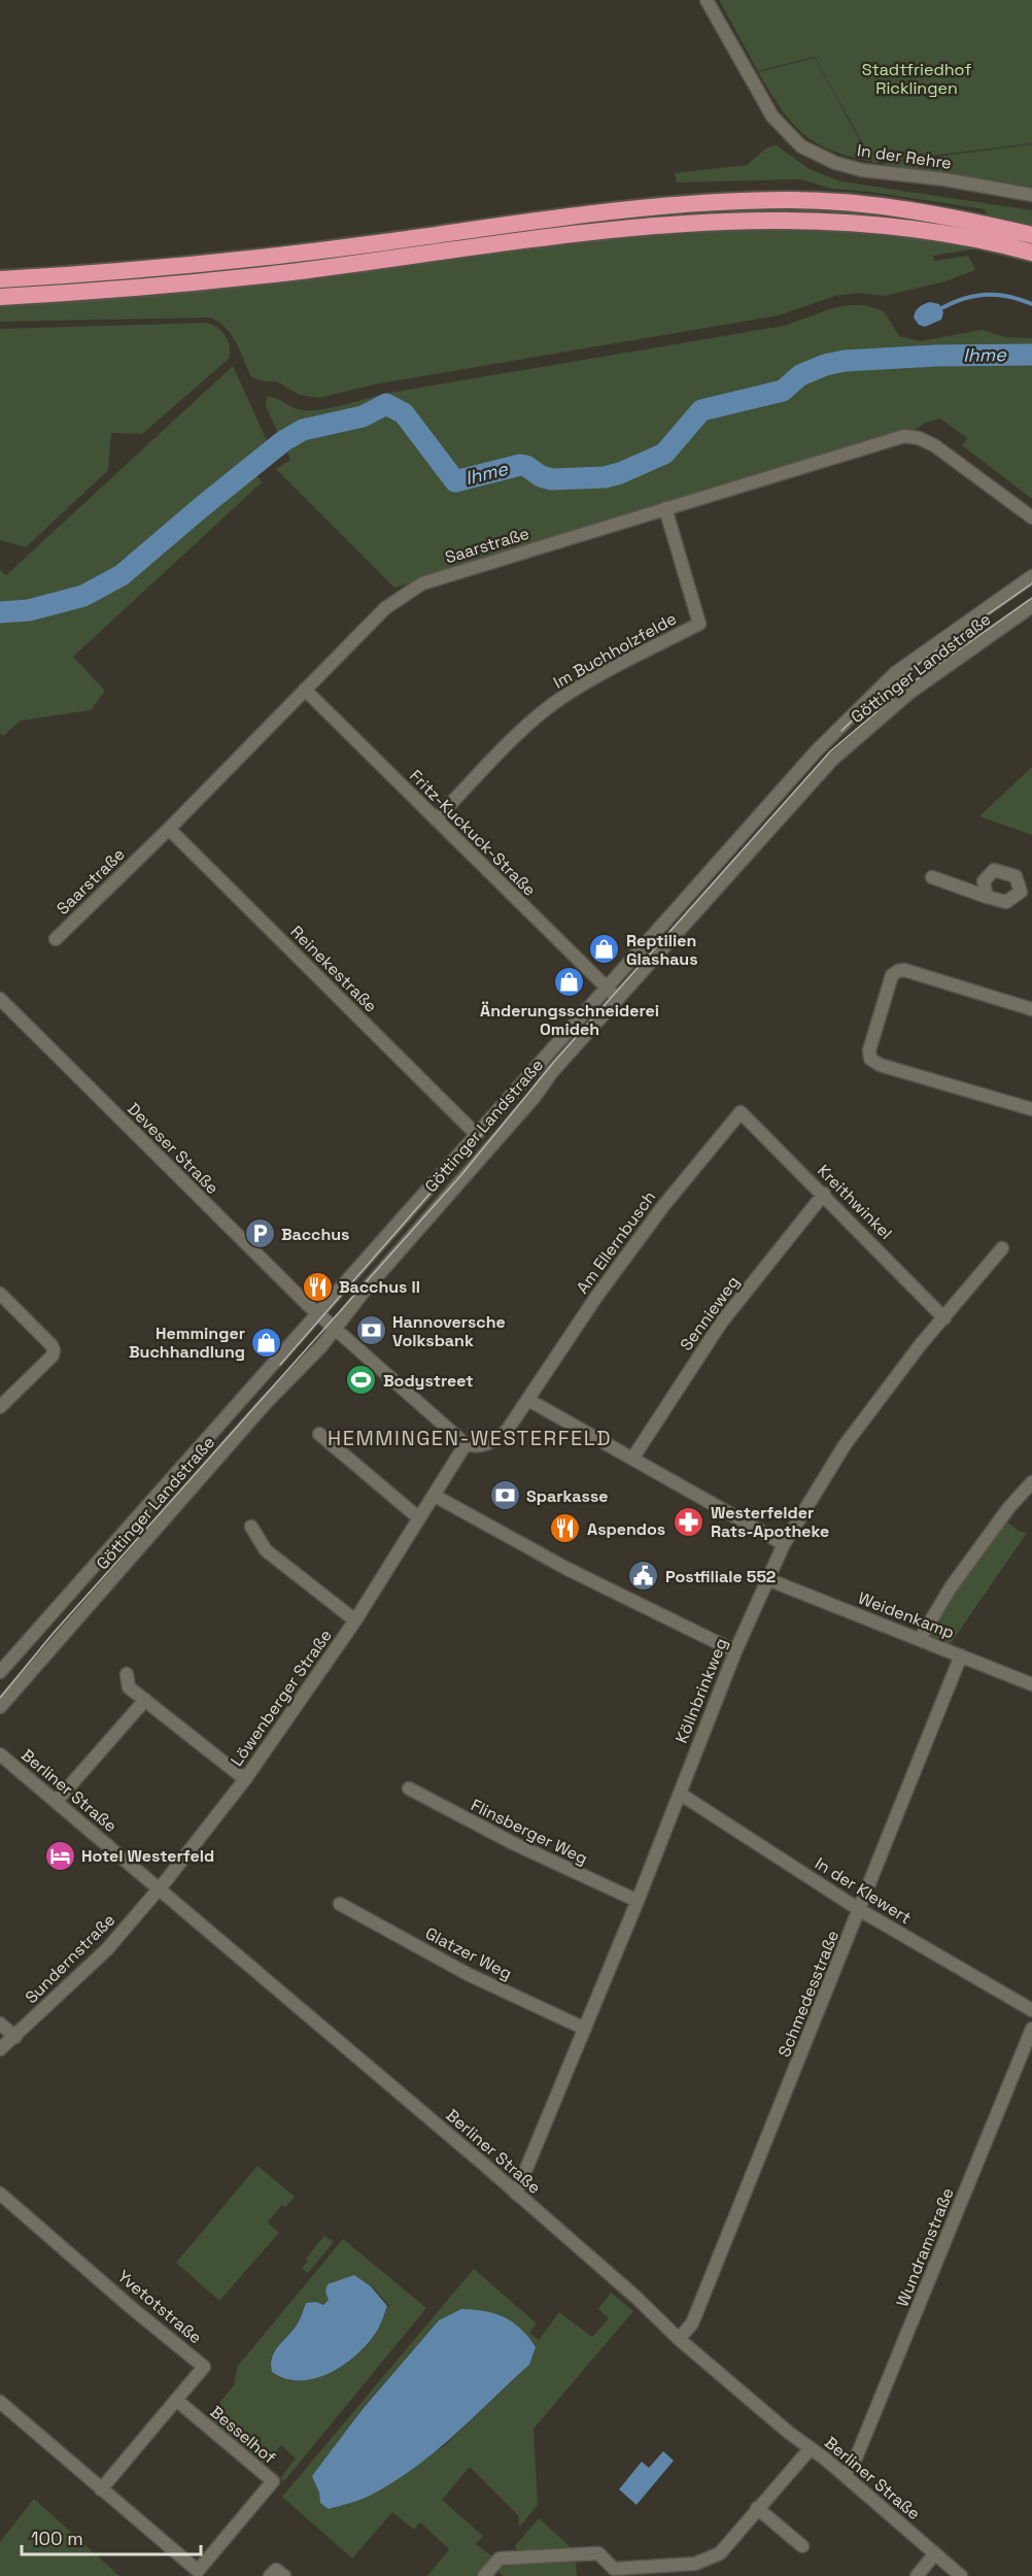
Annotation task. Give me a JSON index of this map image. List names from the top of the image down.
{
  "streets": {
    "street": [
      "In der Rehre",
      "Saarstraße",
      "Im Buchholzfelde",
      "Göttinger Landstraße",
      "Fritz-Kuckuck-Straße",
      "Reinekestraße",
      "Deveser Straße",
      "Kreithwinkel",
      "Am Ellernbusch",
      "Sennieweg",
      "Weidenkamp",
      "Köllnbrinkweg",
      "Löwenberger Straße",
      "Berliner Straße",
      "Flinsberger Weg",
      "In der Klewert",
      "Glatzer Weg",
      "Sundernstraße",
      "Schmedesstraße",
      "Wundramstraße",
      "Yvetotstraße",
      "Besselhof"
    ]
  },
  "crossings": [
    ["Saarstraße", "Im Buchholzfelde"],
    ["Saarstraße", "Fritz-Kuckuck-Straße"],
    ["Saarstraße", "Reinekestraße"],
    ["Im Buchholzfelde", "Fritz-Kuckuck-Straße"],
    ["Göttinger Landstraße", "Fritz-Kuckuck-Straße"],
    ["Göttinger Landstraße", "Reinekestraße"],
    ["Göttinger Landstraße", "Deveser Straße"],
    ["Deveser Straße", "Am Ellernbusch"],
    ["Deveser Straße", "Löwenberger Straße"],
    ["Kreithwinkel", "Am Ellernbusch"],
    ["Kreithwinkel", "Sennieweg"],
    ["Kreithwinkel", "Köllnbrinkweg"],
    ["Am Ellernbusch", "Löwenberger Straße"],
    ["Weidenkamp", "Köllnbrinkweg"],
    ["Weidenkamp", "Schmedesstraße"],
    ["Köllnbrinkweg", "Berliner Straße"],
    ["Köllnbrinkweg", "Flinsberger Weg"],
    ["Köllnbrinkweg", "In der Klewert"],
    ["Köllnbrinkweg", "Glatzer Weg"],
    ["Löwenberger Straße", "Berliner Straße"],
    ["Löwenberger Straße", "Sundernstraße"],
    ["Berliner Straße", "Sundernstraße"],
    ["Berliner Straße", "Schmedesstraße"],
    ["Berliner Straße", "Wundramstraße"],
    ["In der Klewert", "Schmedesstraße"],
    ["Yvetotstraße", "Besselhof"]
  ],
  "districts": ["HEMMINGEN-WESTERFELD"],
  "water": ["Ihme"],
  "parks": ["Stadtfriedhof Ricklingen"],
  "places": {
    "shop": ["Reptilien Glashaus", "Änderungsschneiderei Omideh", "Hemminger Buchhandlung"],
    "parking": ["Bacchus"],
    "restaurant": ["Bacchus II", "Aspendos"],
    "bank": ["Hannoversche Volksbank", "Sparkasse"],
    "sports": ["Bodystreet"],
    "pharmacy": ["Westerfelder Rats-Apotheke"],
    "public building": ["Postfiliale 552"],
    "hotel": ["Hotel Westerfeld"]
  },
  "scale_bar": "100 m"
}
